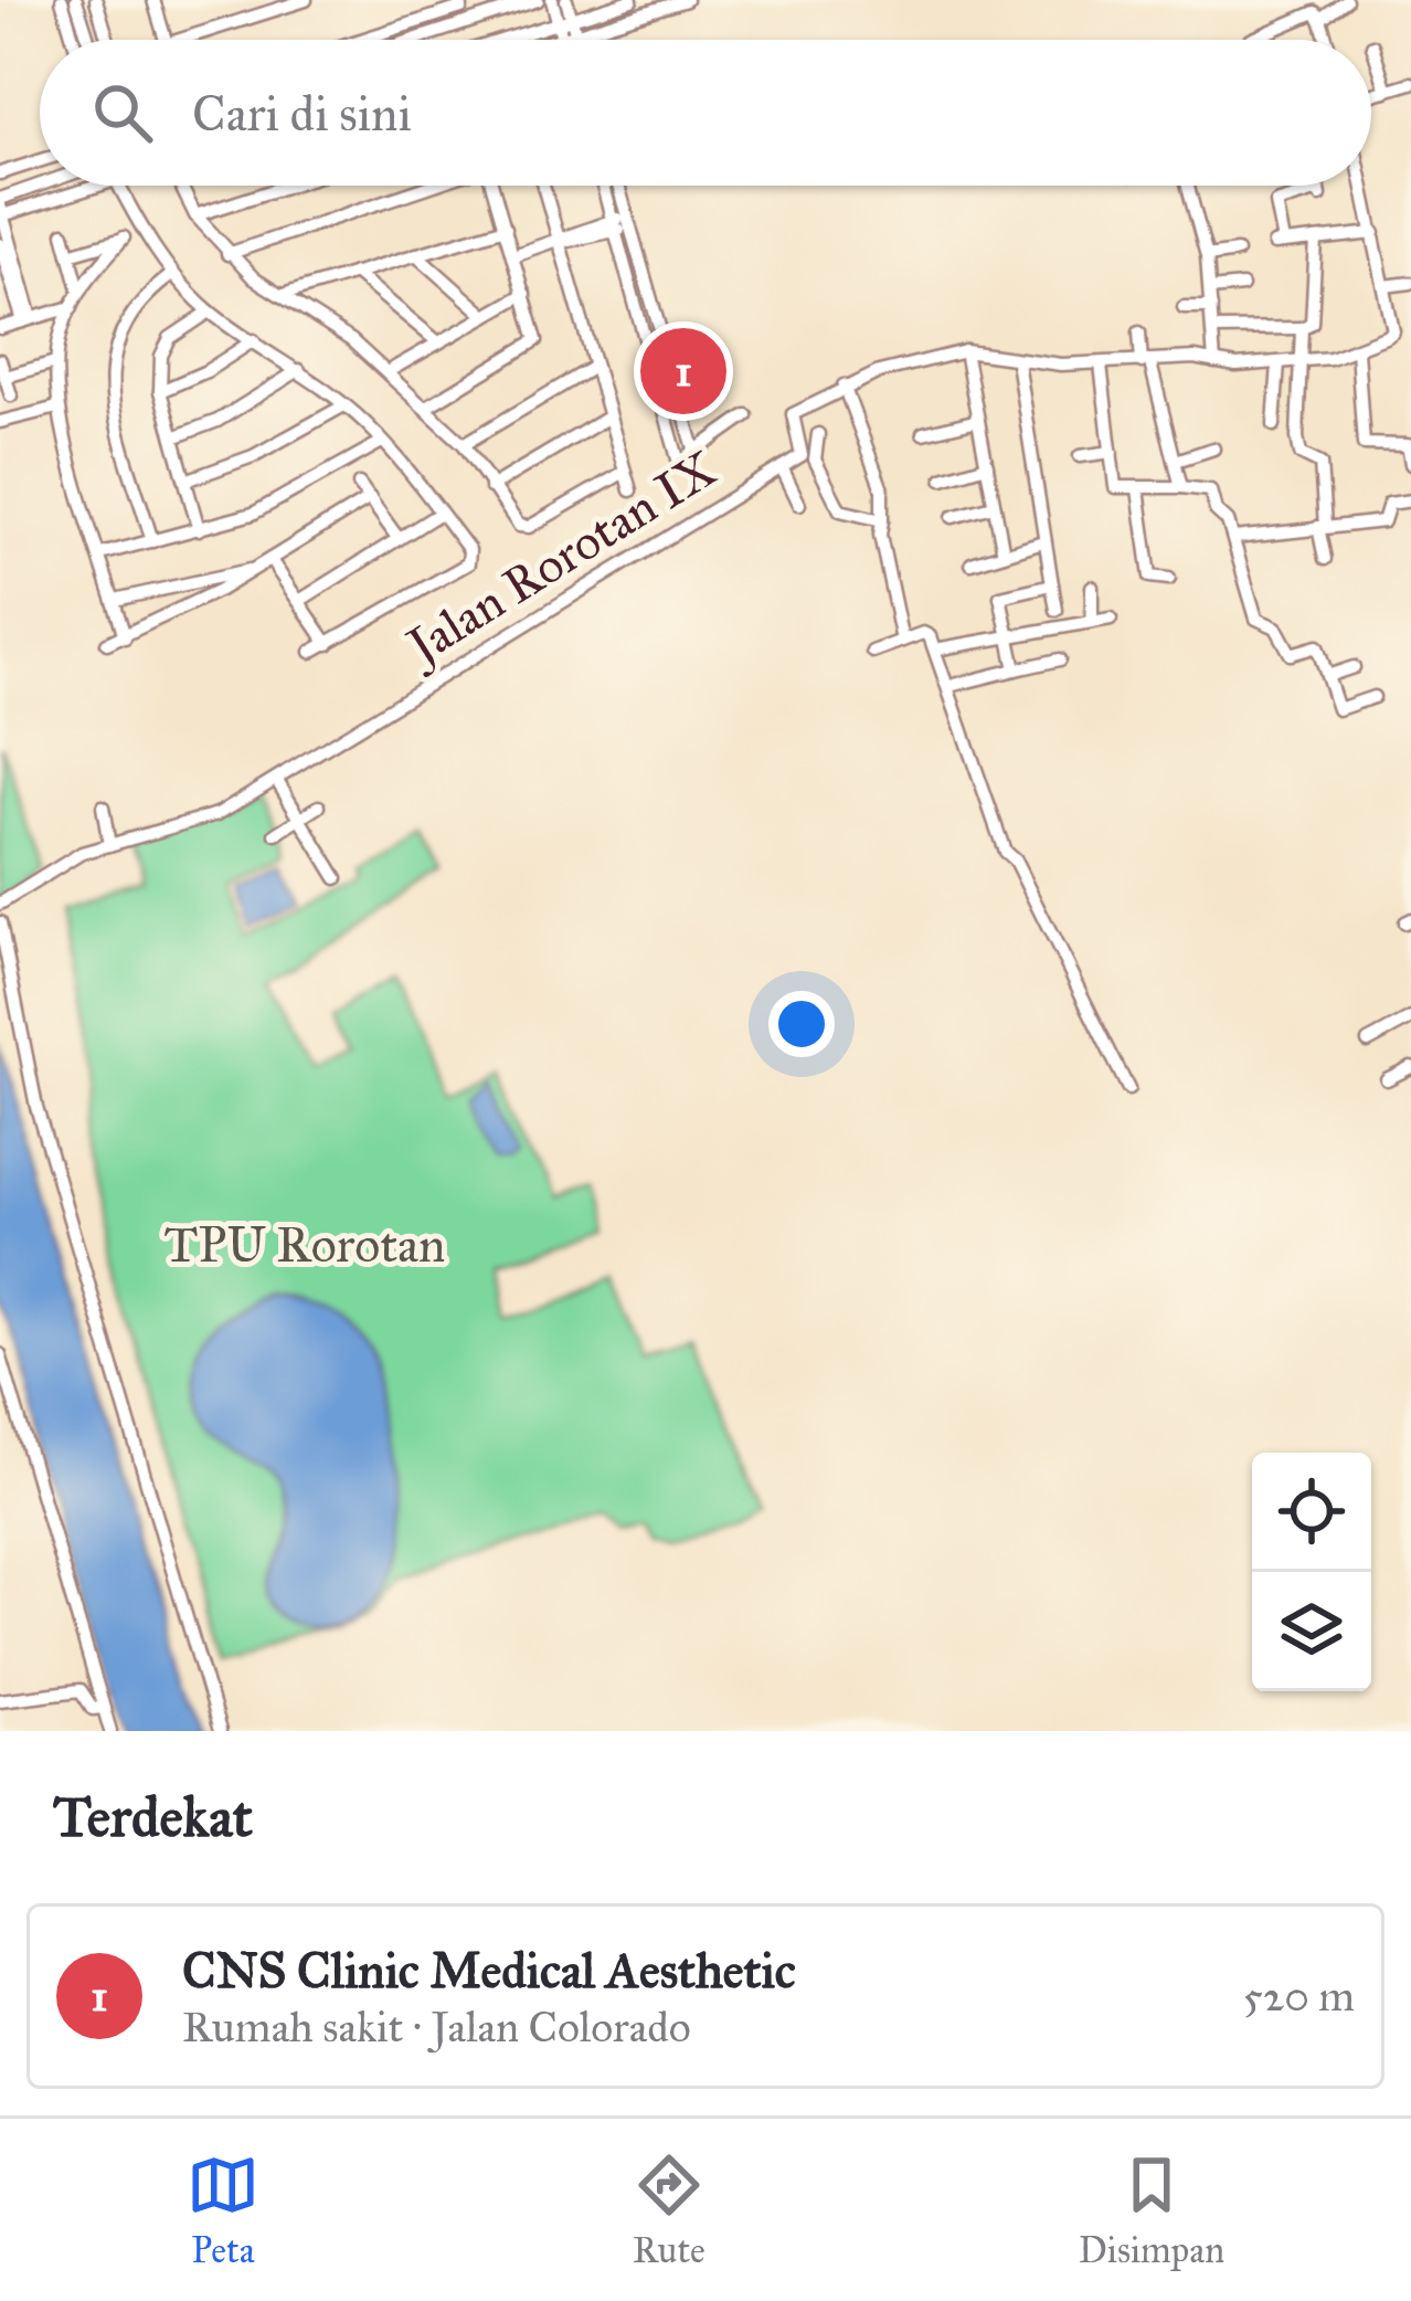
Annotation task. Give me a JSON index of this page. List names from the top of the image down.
{
  "streets": {
    "street": ["Jalan Rorotan IX"]
  },
  "parks": ["TPU Rorotan"],
  "page": {
    "search": "Cari di sini",
    "pins": "1",
    "heading": "Terdekat",
    "list": [
      {
        "mark": "1",
        "name": "CNS Clinic Medical Aesthetic",
        "note": "Rumah sakit · Jalan Colorado",
        "value": "520 m"
      }
    ],
    "nav": ["Peta", "Rute", "Disimpan"]
  }
}
